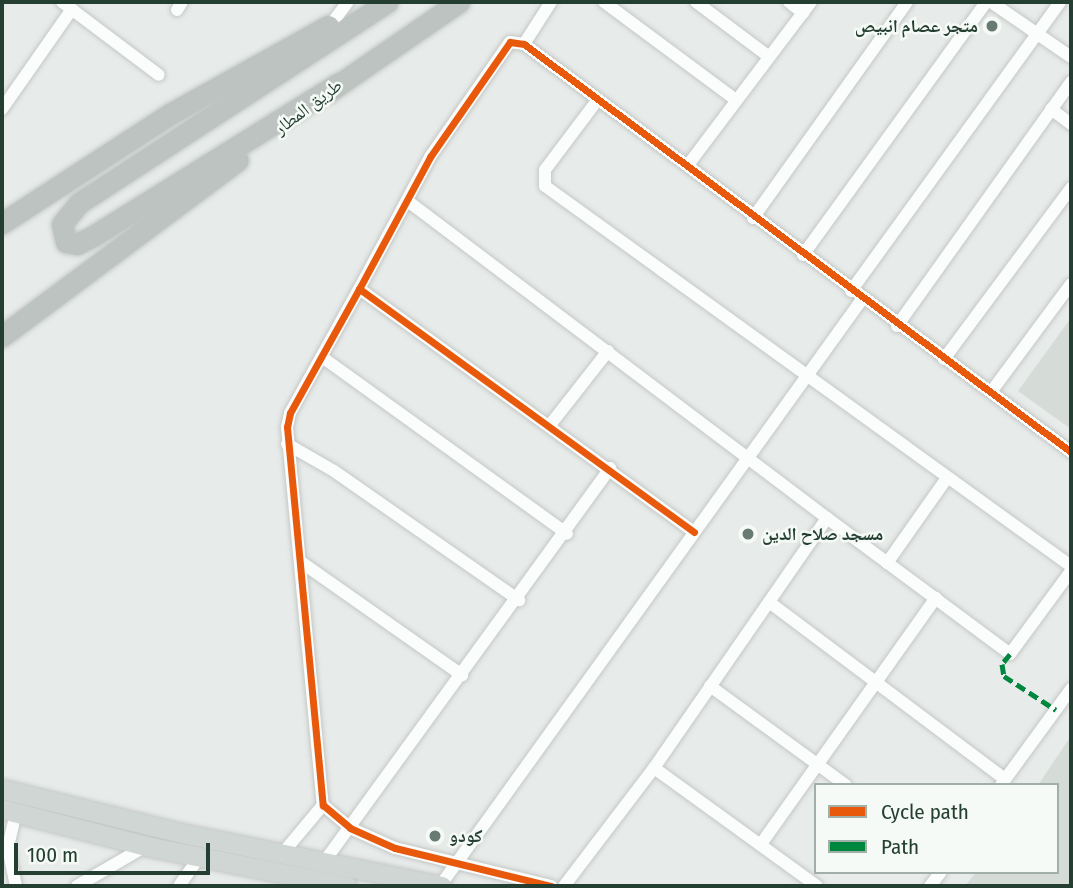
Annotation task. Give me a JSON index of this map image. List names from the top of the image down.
{
  "streets": {
    "highway": ["طريق المطار"]
  },
  "places": ["متجر عصام انبيص", "مسجد صلاح الدين", "كودو"],
  "legend": ["Cycle path", "Path"],
  "scale_bar": "100 m"
}
